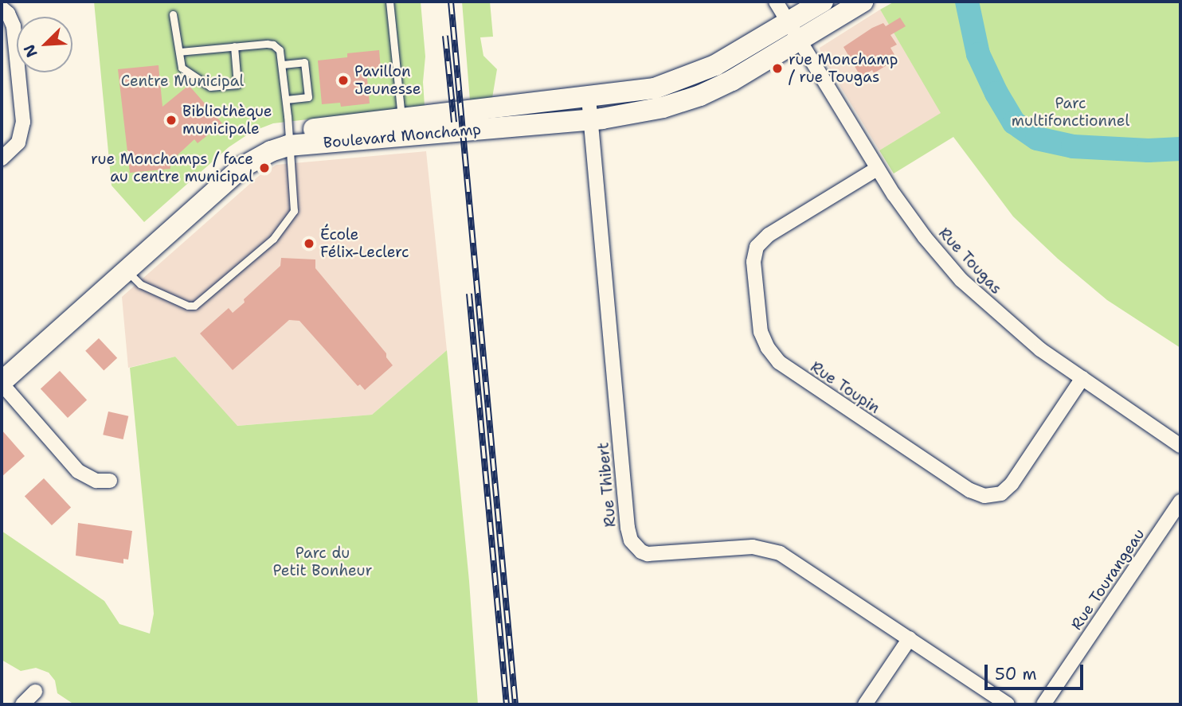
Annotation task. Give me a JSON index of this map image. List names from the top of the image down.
{
  "streets": {
    "street": [
      "Boulevard Monchamp",
      "Rue Tougas",
      "Rue Toupin",
      "Rue Thibert",
      "Rue Tourangeau"
    ]
  },
  "crossings": [
    ["Boulevard Monchamp", "Rue Tougas"],
    ["Boulevard Monchamp", "Rue Thibert"],
    ["Rue Tougas", "Rue Toupin"]
  ],
  "parks": ["Centre Municipal", "Parc multifonctionnel", "Parc du Petit Bonheur"],
  "places": [
    "rue Monchamp / rue Tougas",
    "Pavillon Jeunesse",
    "Bibliothèque municipale",
    "rue Monchamps / face au centre municipal",
    "École Félix-Leclerc"
  ],
  "scale_bar": "50 m",
  "north": "bottom left"
}
